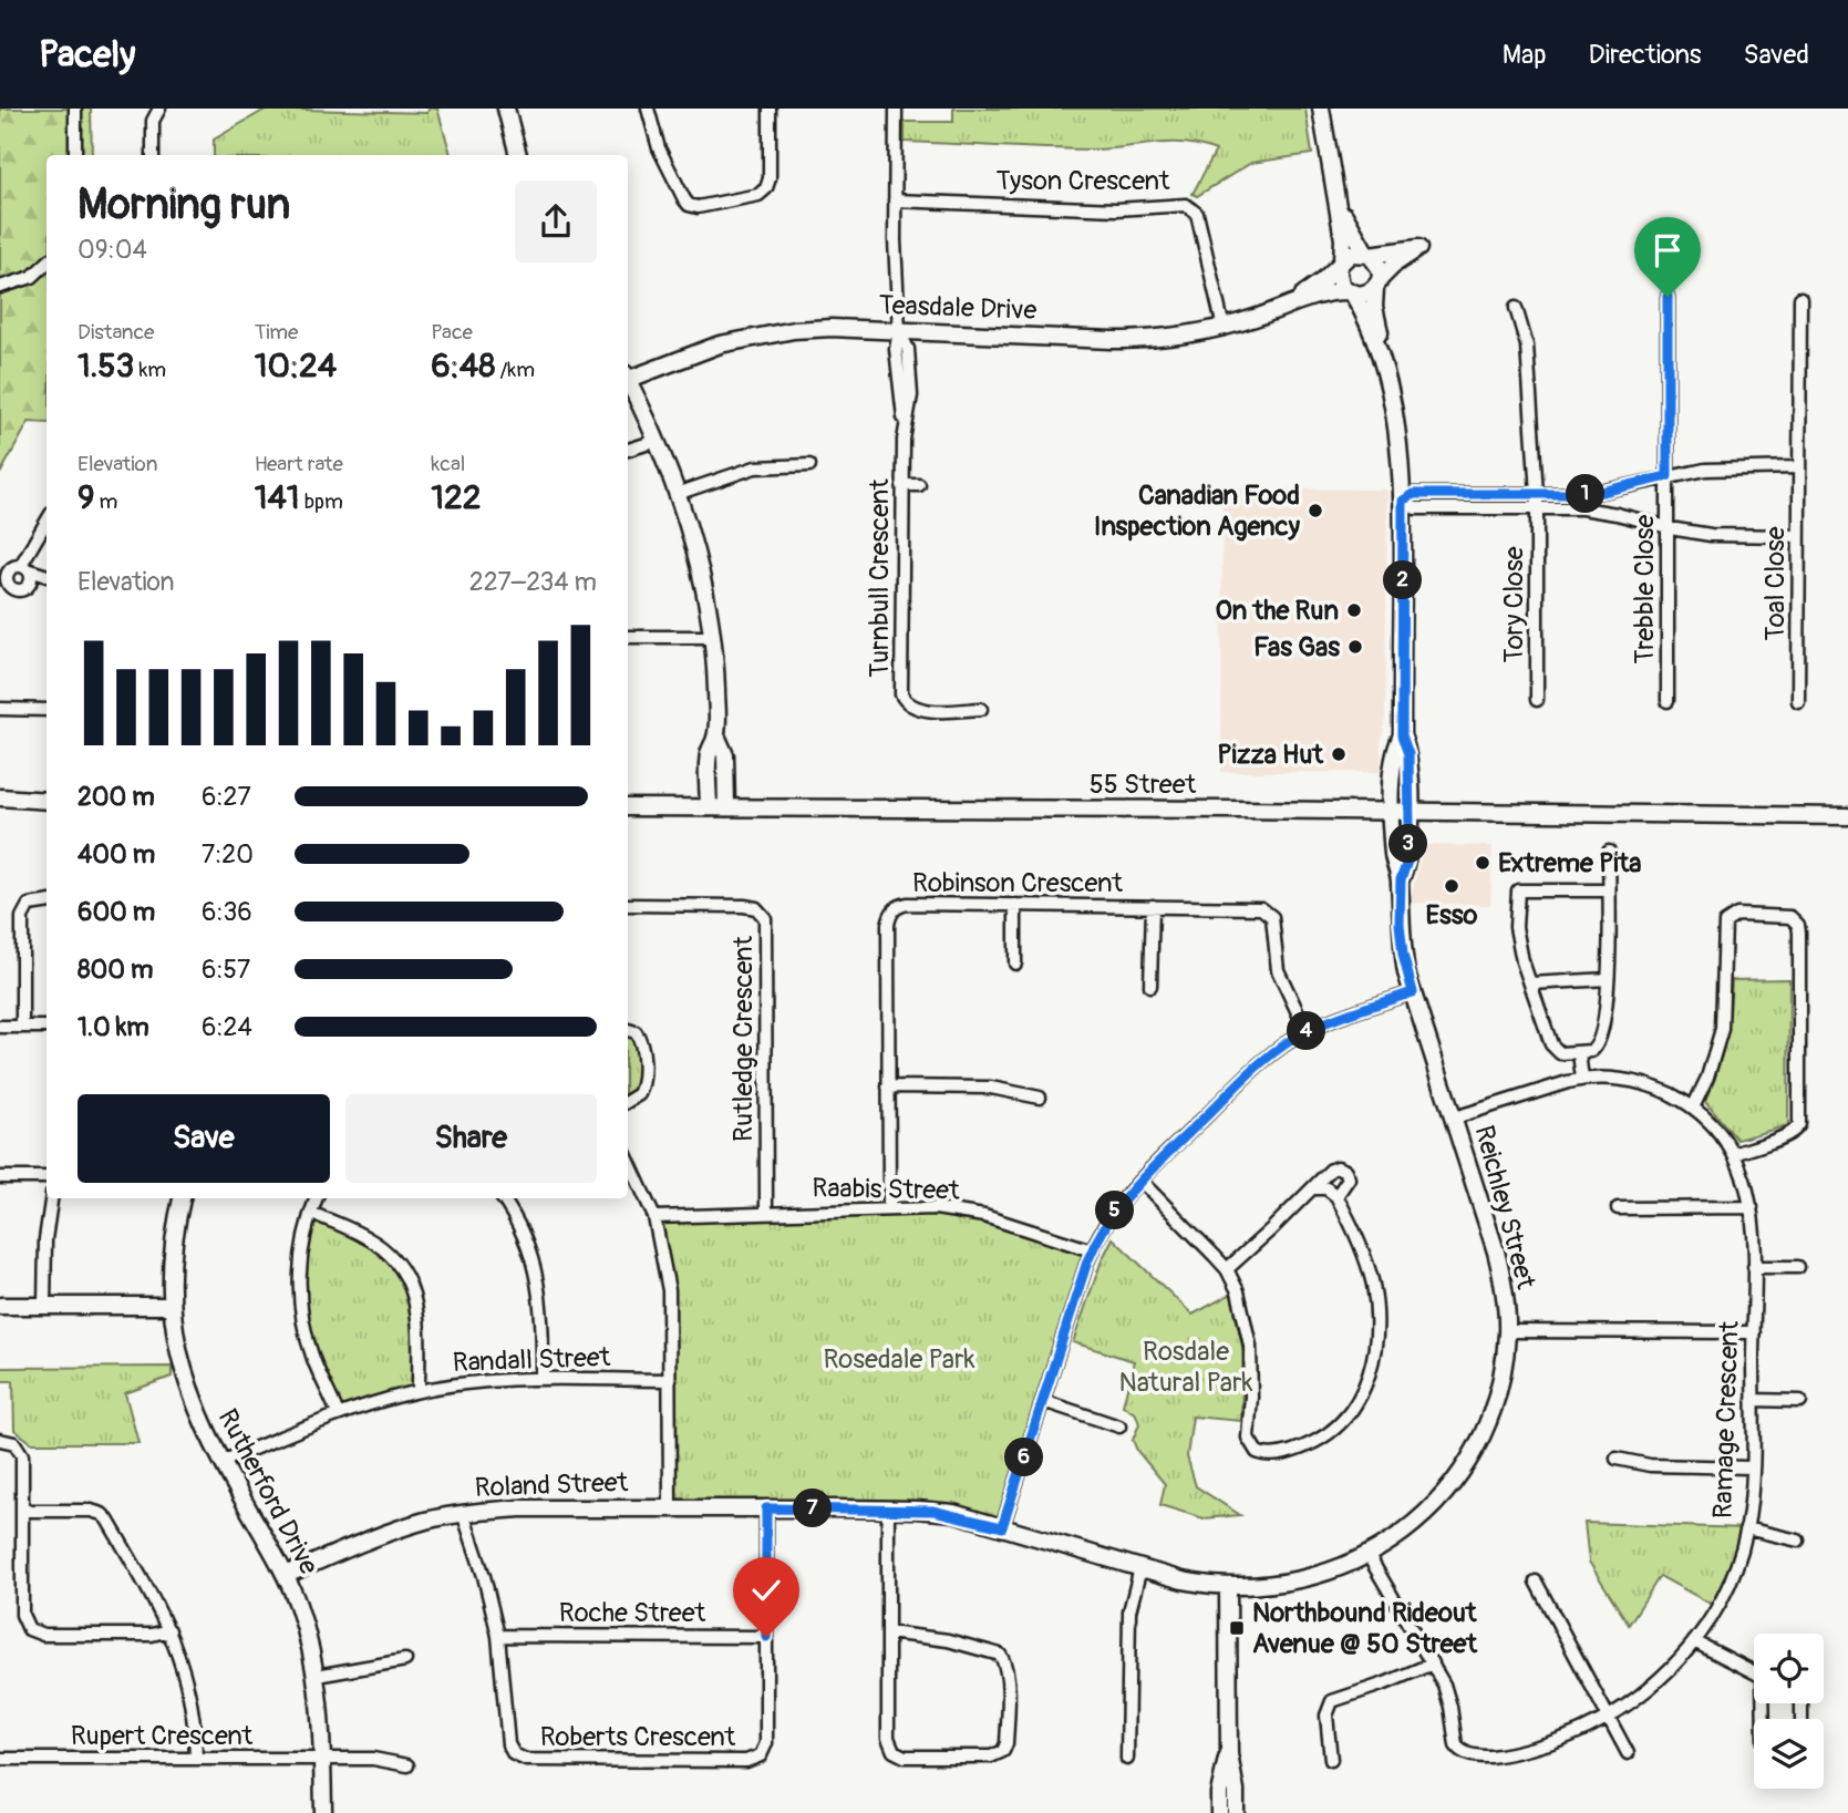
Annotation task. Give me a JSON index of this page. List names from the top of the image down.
{
  "streets": {
    "street": [
      "Tyson Crescent",
      "Teasdale Drive",
      "Turnbull Crescent",
      "Toal Close",
      "Trebble Close",
      "Tory Close",
      "55 Street",
      "Robinson Crescent",
      "Rutledge Crescent",
      "Raabis Street",
      "Reichley Street",
      "Randall Street",
      "Ramage Crescent",
      "Roland Street",
      "Rutherford Drive",
      "Roche Street",
      "Rupert Crescent",
      "Roberts Crescent"
    ]
  },
  "crossings": [
    ["Tyson Crescent", "Teasdale Drive"],
    ["Tyson Crescent", "Turnbull Crescent"],
    ["Teasdale Drive", "Turnbull Crescent"],
    ["55 Street", "Reichley Street"],
    ["Robinson Crescent", "Raabis Street"],
    ["Rutledge Crescent", "Raabis Street"],
    ["Reichley Street", "Ramage Crescent"],
    ["Reichley Street", "Roland Street"],
    ["Randall Street", "Rutherford Drive"],
    ["Roland Street", "Rutherford Drive"],
    ["Roland Street", "Roberts Crescent"],
    ["Rutherford Drive", "Rupert Crescent"],
    ["Roche Street", "Roberts Crescent"]
  ],
  "parks": ["Rosdale Natural Park", "Rosedale Park"],
  "places": {
    "other": [
      "Canadian Food Inspection Agency",
      "On the Run",
      "Fas Gas",
      "Pizza Hut",
      "Extreme Pita",
      "Esso"
    ],
    "transit": ["Northbound Rideout Avenue @ 50 Street"]
  },
  "page": {
    "header": "Pacely",
    "nav": ["Map", "Directions", "Saved"],
    "heading": ["Morning run", "09:04"],
    "stats": [
      ["Distance", "1.53 km"],
      ["Time", "10:24"],
      ["Pace", "6:48 /km"],
      ["Elevation", "9 m"],
      ["Heart rate", "141 bpm"],
      ["kcal", "122"]
    ],
    "pins": [
      "1",
      "2",
      "3",
      "4",
      "5",
      "6",
      "7"
    ],
    "chart": ["Elevation", "227–234 m"],
    "list": [
      {
        "name": "200 m",
        "note": "6:27"
      },
      {
        "name": "400 m",
        "note": "7:20"
      },
      {
        "name": "600 m",
        "note": "6:36"
      },
      {
        "name": "800 m",
        "note": "6:57"
      },
      {
        "name": "1.0 km",
        "note": "6:24"
      }
    ],
    "buttons": ["Save", "Share"]
  }
}
